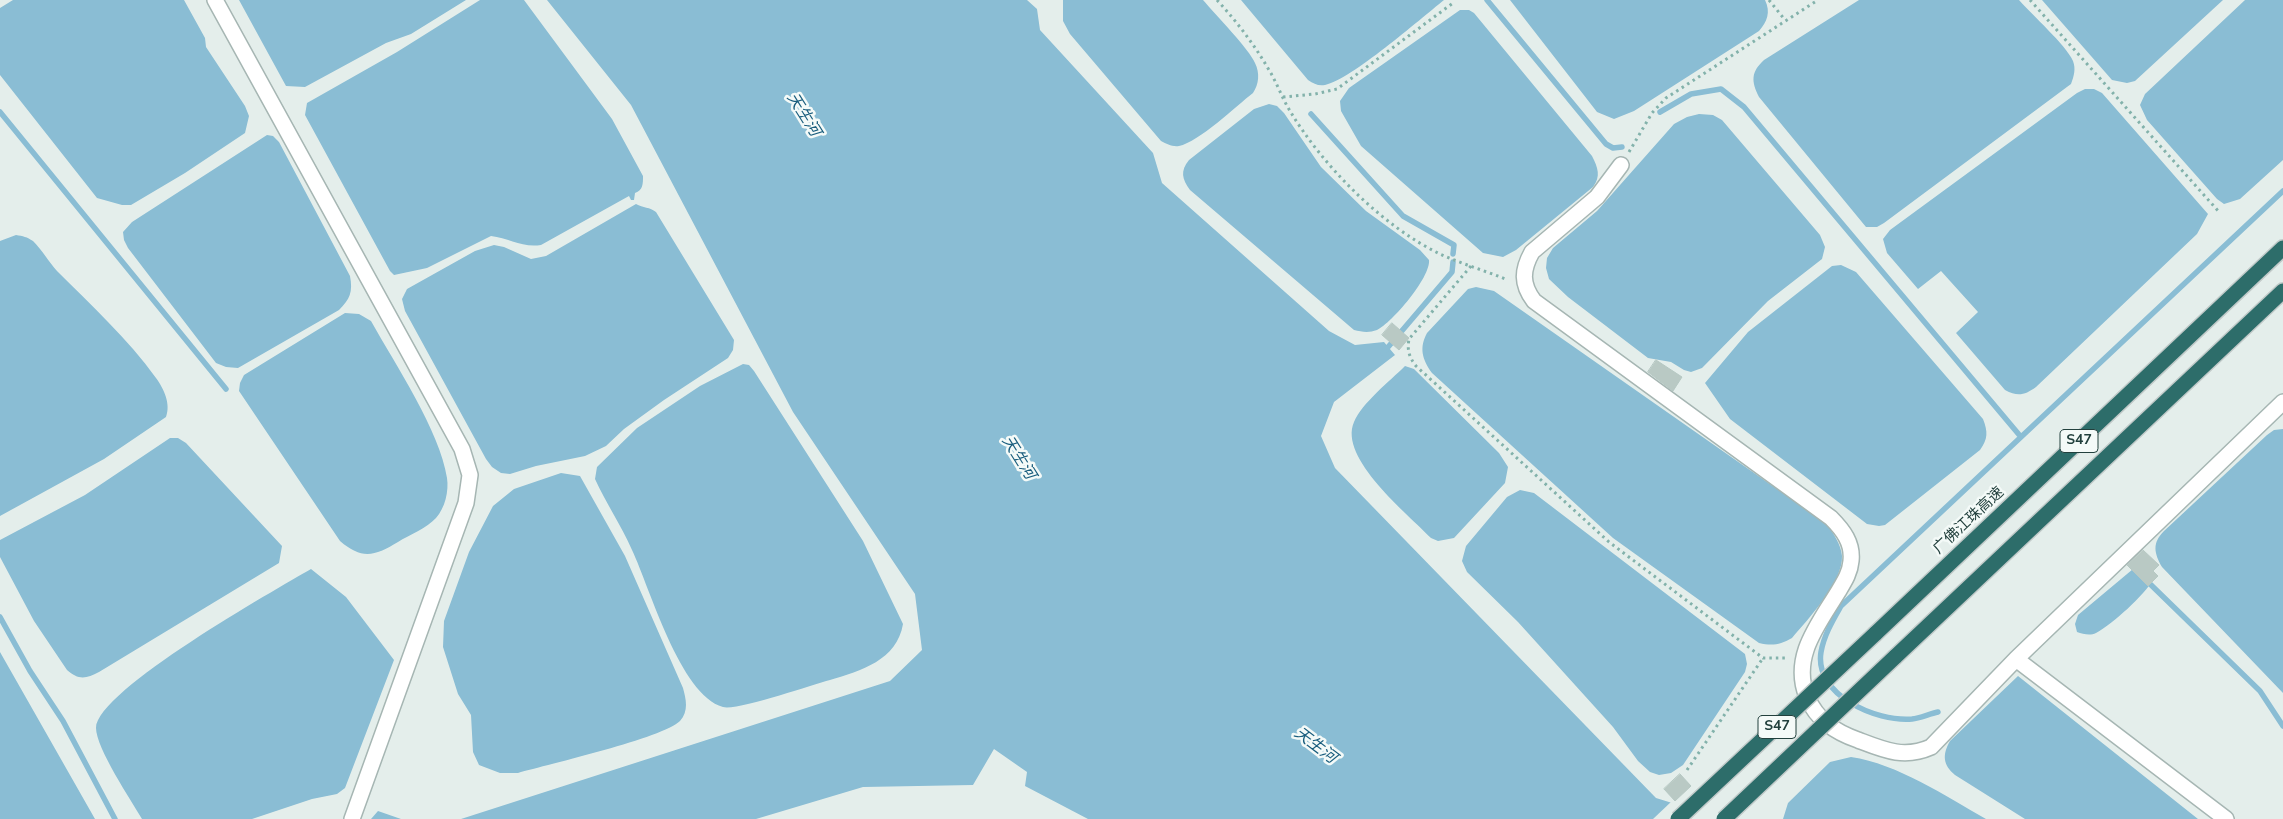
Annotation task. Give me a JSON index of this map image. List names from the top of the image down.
{
  "streets": {
    "highway": ["S47", "广佛江珠高速"]
  },
  "water": ["天生河"]
}
